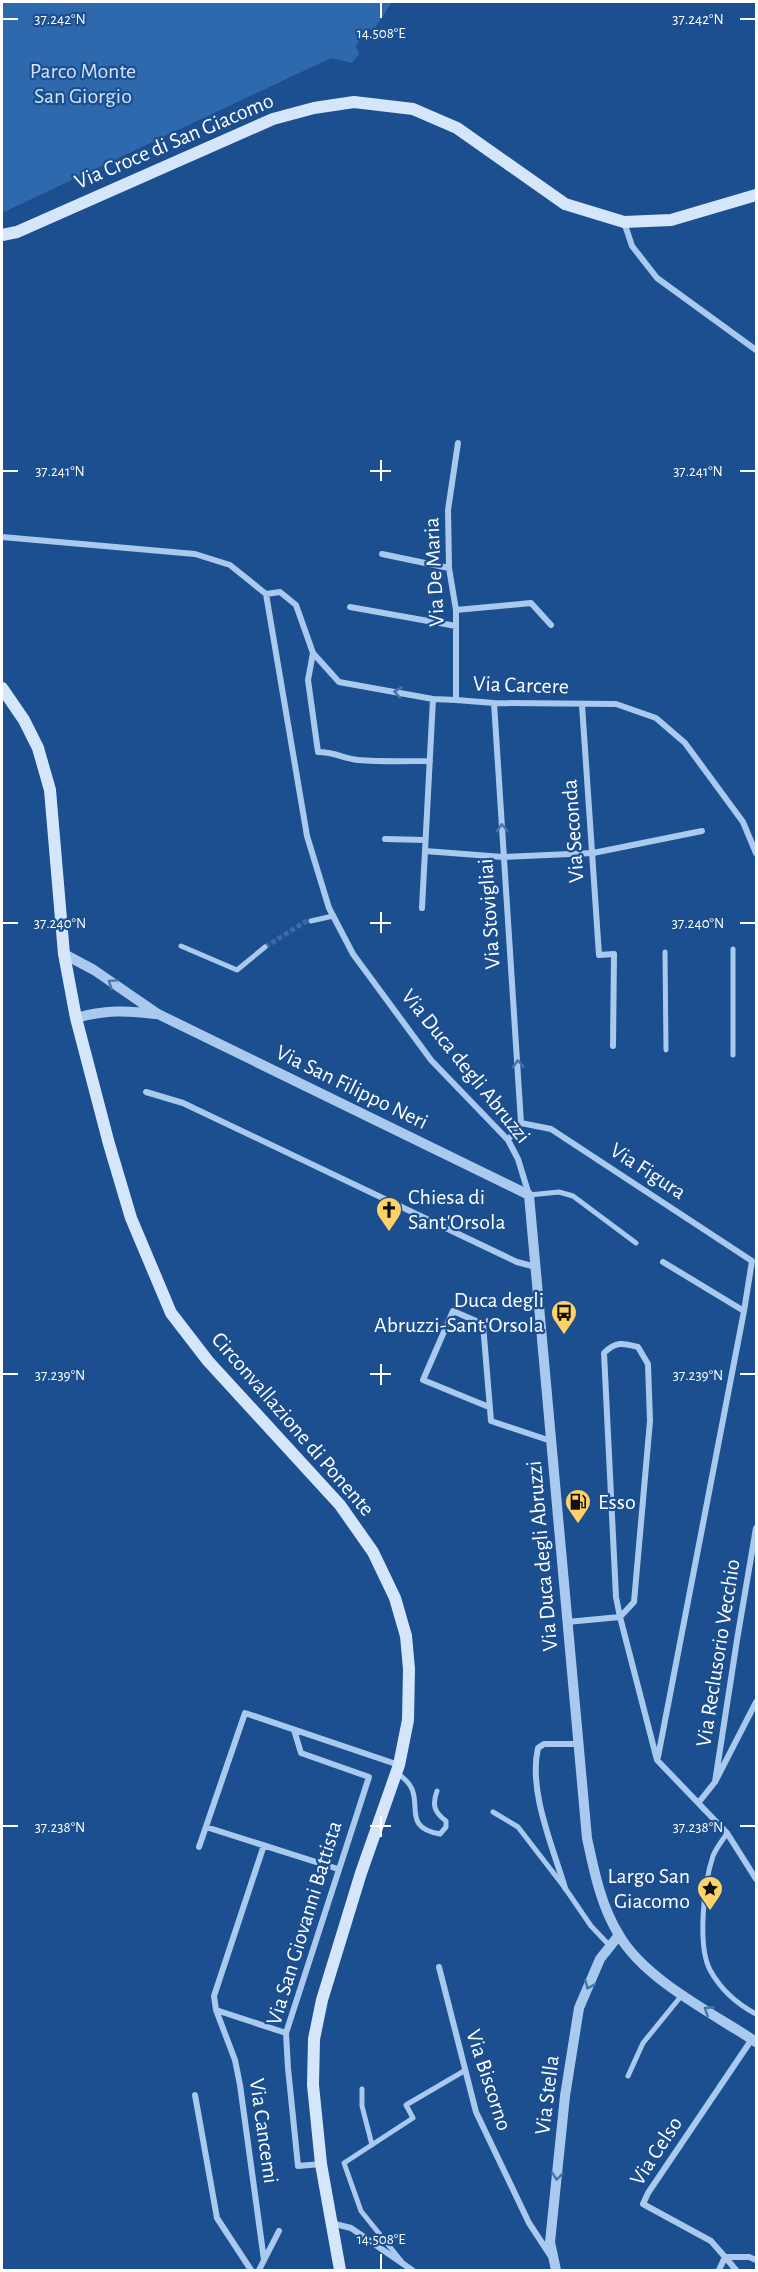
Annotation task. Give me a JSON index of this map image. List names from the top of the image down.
{
  "streets": {
    "main road": ["Via Croce di San Giacomo", "Circonvallazione di Ponente"],
    "street": [
      "Via De Maria",
      "Via Carcere",
      "Via Seconda",
      "Via Stovigliai",
      "Via Duca degli Abruzzi",
      "Via San Filippo Neri",
      "Via Figura",
      "Via Reclusorio Vecchio",
      "Via San Giovanni Battista",
      "Via Biscorno",
      "Via Stella",
      "Via Cancemi",
      "Via Celso"
    ]
  },
  "crossings": [
    ["Via De Maria", "Via Carcere"],
    ["Via Carcere", "Via Seconda"],
    ["Via Carcere", "Via Stovigliai"],
    ["Via Carcere", "Via Duca degli Abruzzi"],
    ["Via Stovigliai", "Via Figura"],
    ["Via Duca degli Abruzzi", "Via San Filippo Neri"],
    ["Via Duca degli Abruzzi", "Via Stella"],
    ["Via Duca degli Abruzzi", "Via Celso"],
    ["Circonvallazione di Ponente", "Via San Giovanni Battista"],
    ["Via Biscorno", "Via Stella"]
  ],
  "one_way": ["Via Stovigliai", "Via Stella"],
  "parks": ["Parco Monte San Giorgio"],
  "places": {
    "church": ["Chiesa di Sant'Orsola"],
    "bus stop": ["Duca degli Abruzzi-Sant'Orsola"],
    "fuel station": ["Esso"],
    "place": ["Largo San Giacomo"]
  },
  "coordinates": [
    "37.242°N",
    "14.508°E",
    "37.241°N",
    "37.240°N",
    "37.239°N",
    "37.238°N"
  ]
}
